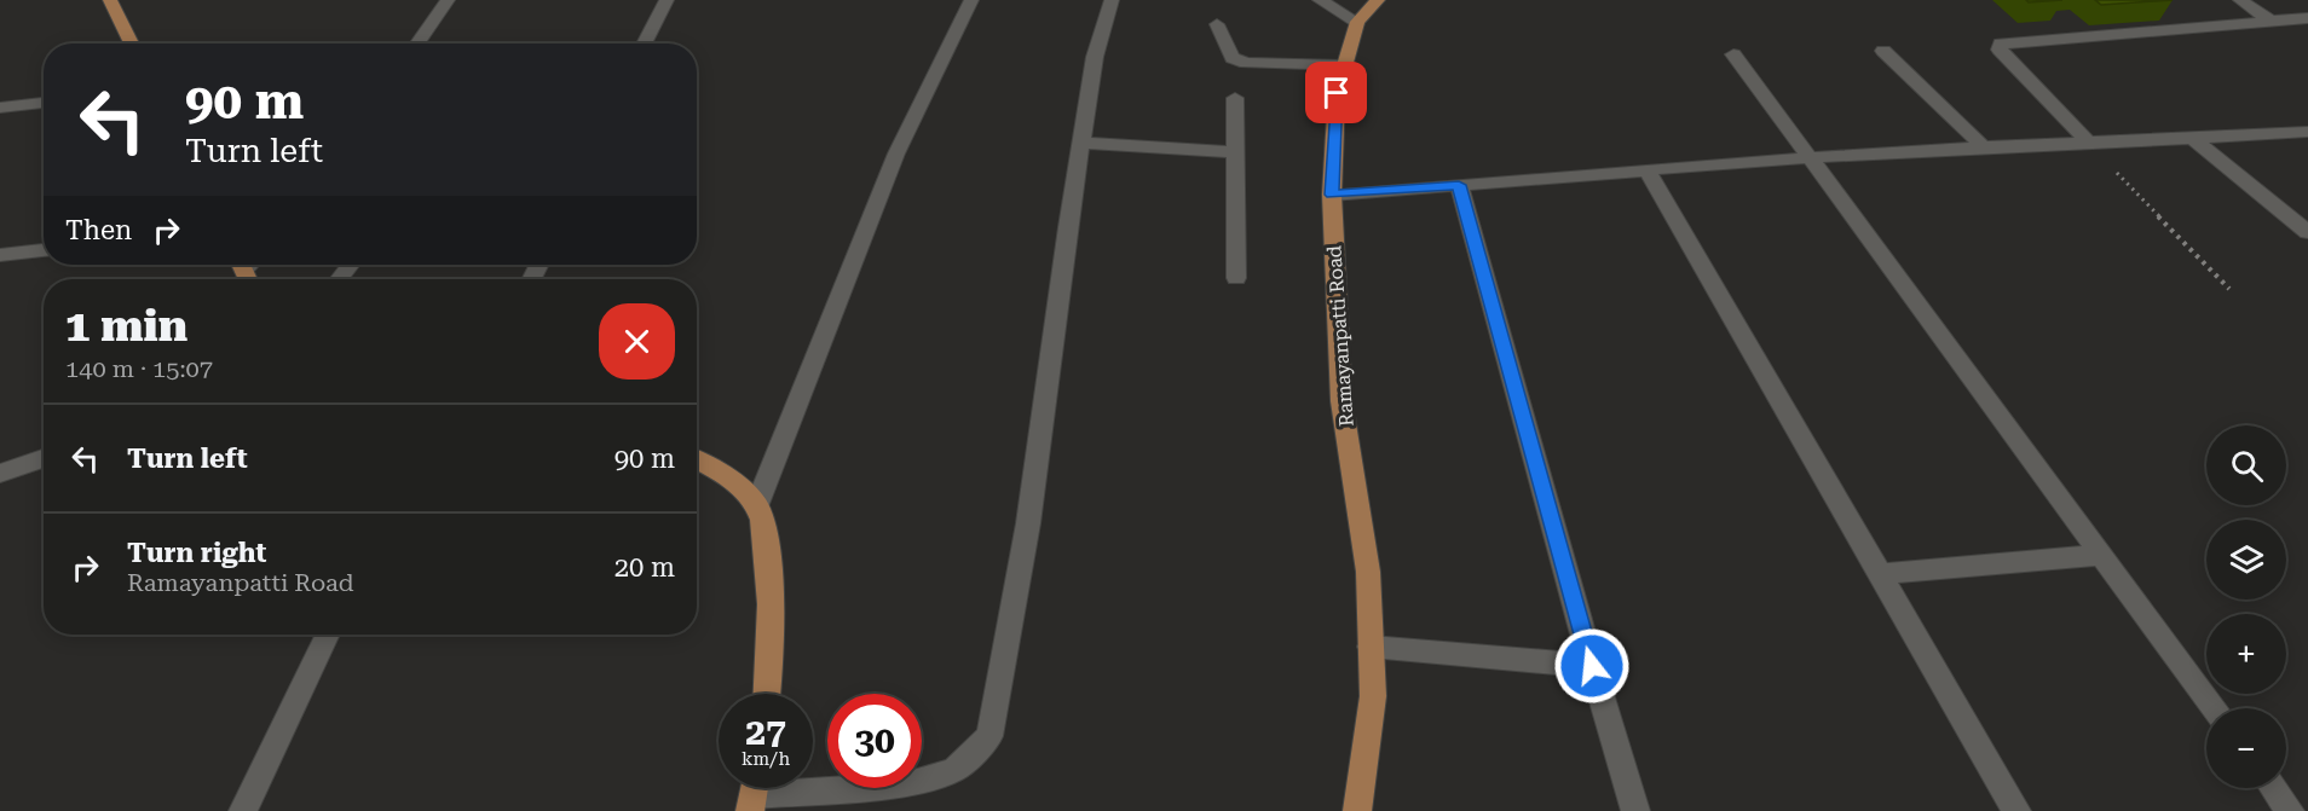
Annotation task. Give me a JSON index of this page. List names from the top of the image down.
{
  "streets": {
    "main road": ["Ramayanpatti Road"]
  },
  "page": {
    "turn": ["90 m", "Turn left"],
    "then": "Then",
    "heading": ["1 min", "140 m · 15:07"],
    "list": [
      {
        "name": "Turn left",
        "value": "90 m"
      },
      {
        "name": "Turn right",
        "note": "Ramayanpatti Road",
        "value": "20 m"
      }
    ],
    "map_buttons": ["+", "−"],
    "speed": "27 km/h",
    "limit": "30"
  }
}
